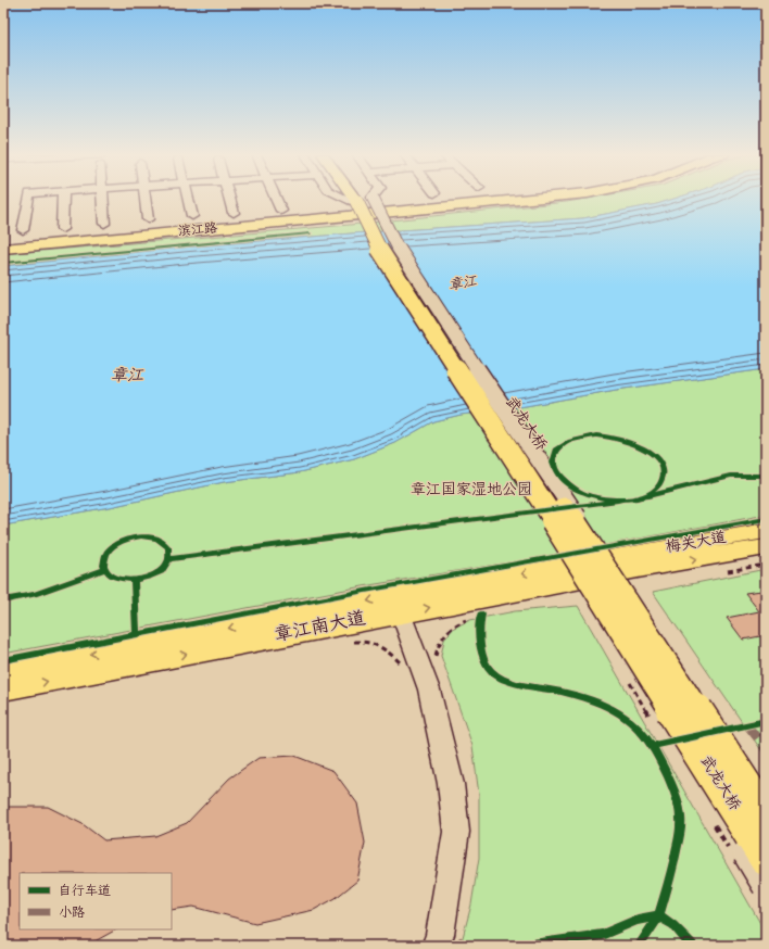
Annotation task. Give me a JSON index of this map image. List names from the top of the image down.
{
  "streets": {
    "main road": [
      "滨江路",
      "武龙大桥",
      "梅关大道",
      "章江南大道"
    ]
  },
  "crossings": [
    ["梅关大道", "章江南大道"]
  ],
  "water": ["章江"],
  "parks": ["章江国家湿地公园"],
  "legend": ["自行车道", "小路"]
}
